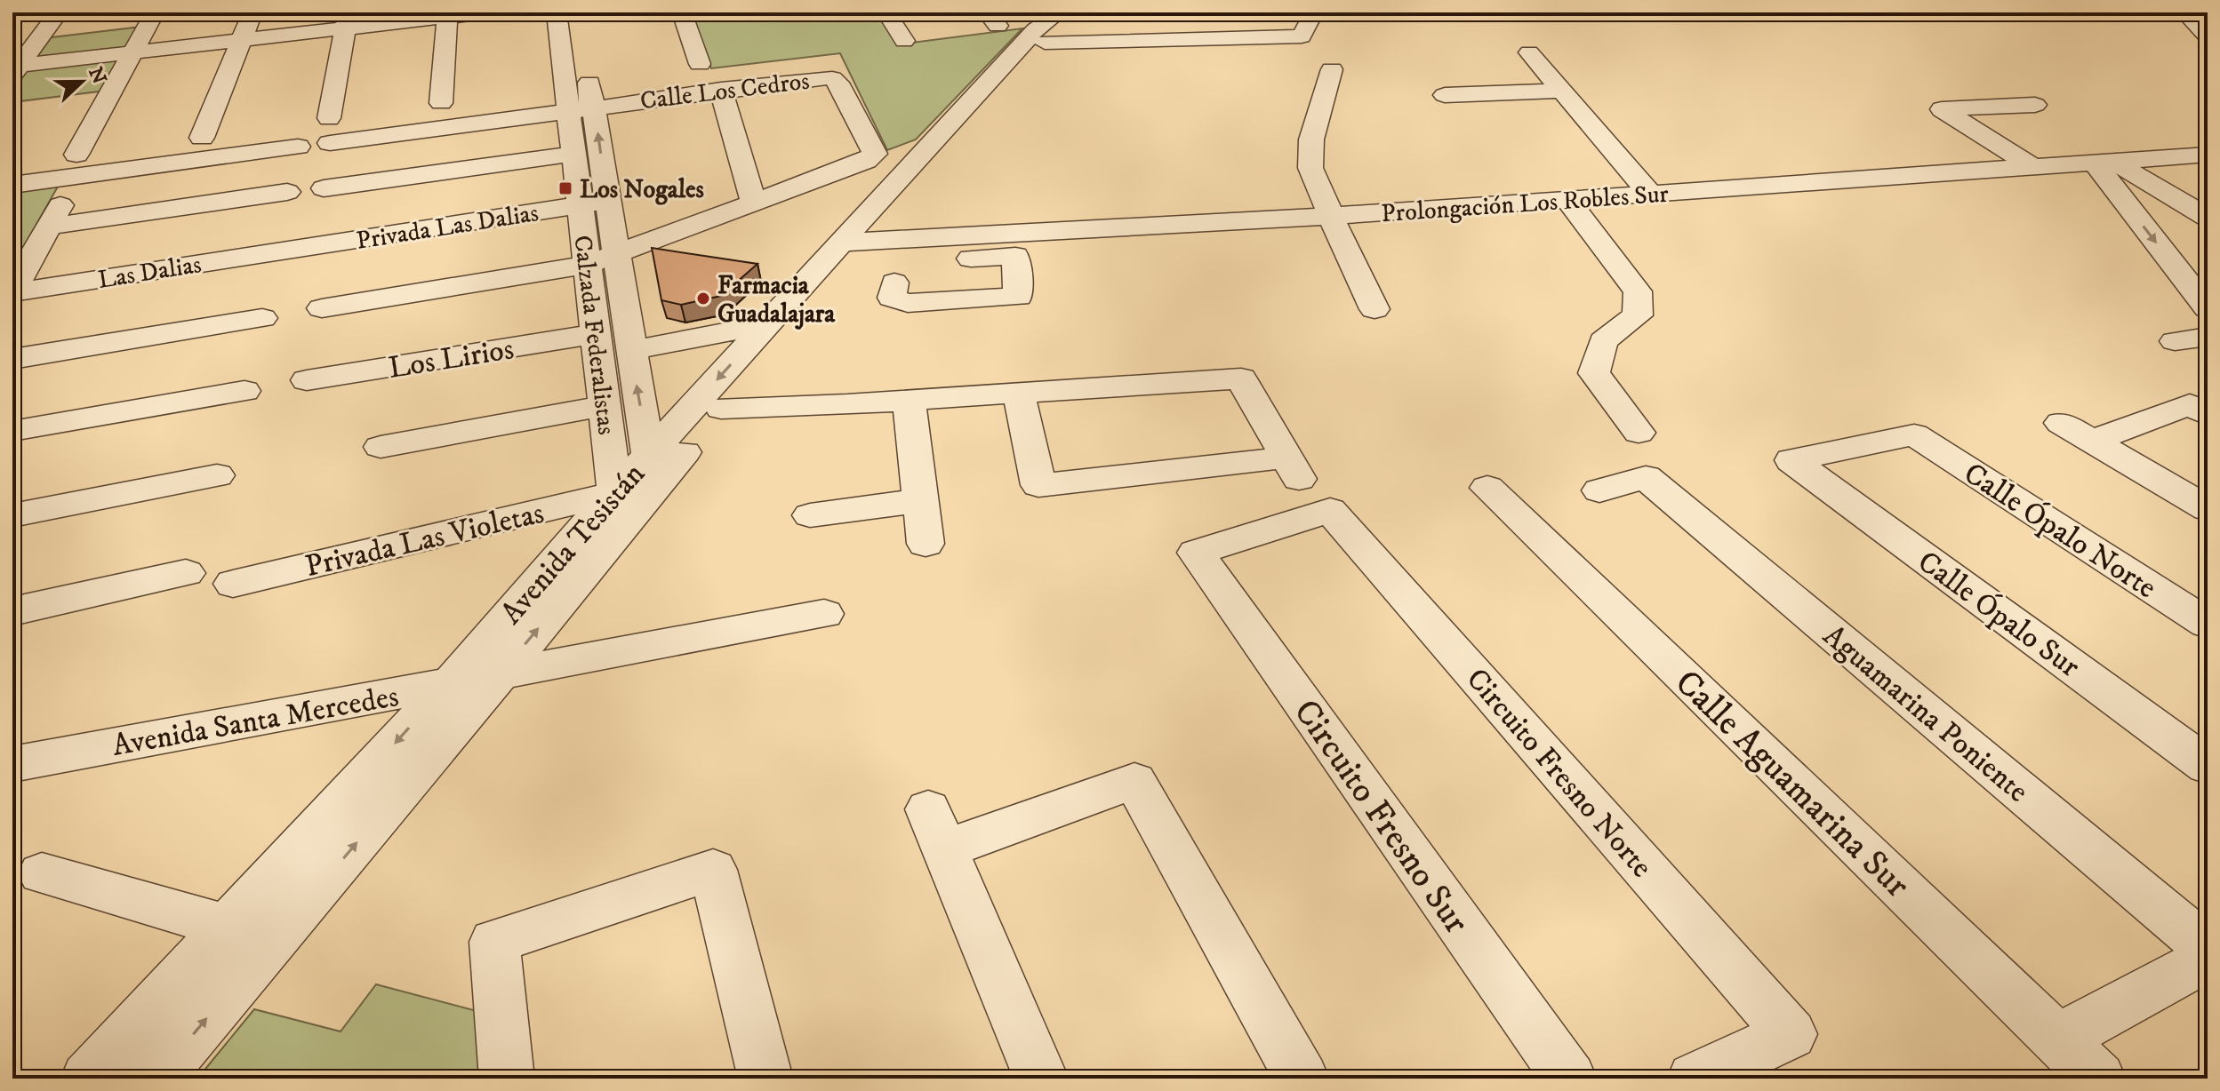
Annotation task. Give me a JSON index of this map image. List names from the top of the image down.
{
  "streets": {
    "street": [
      "Calle Los Cedros",
      "Prolongación Los Robles Sur",
      "Privada Las Dalias",
      "Las Dalias",
      "Calzada Federalistas",
      "Los Lirios",
      "Calle Ópalo Norte",
      "Privada Las Violetas",
      "Avenida Tesistán",
      "Calle Ópalo Sur",
      "Aguamarina Poniente",
      "Avenida Santa Mercedes",
      "Circuito Fresno Norte",
      "Calle Aguamarina Sur",
      "Circuito Fresno Sur"
    ]
  },
  "crossings": [
    ["Calle Los Cedros", "Calzada Federalistas"],
    ["Prolongación Los Robles Sur", "Avenida Tesistán"],
    ["Privada Las Dalias", "Las Dalias"],
    ["Privada Las Dalias", "Calzada Federalistas"],
    ["Calzada Federalistas", "Los Lirios"],
    ["Calzada Federalistas", "Privada Las Violetas"],
    ["Calzada Federalistas", "Avenida Tesistán"],
    ["Calle Ópalo Norte", "Calle Ópalo Sur"],
    ["Privada Las Violetas", "Avenida Tesistán"],
    ["Avenida Tesistán", "Avenida Santa Mercedes"],
    ["Circuito Fresno Norte", "Circuito Fresno Sur"]
  ],
  "places": {
    "transit": ["Los Nogales"],
    "other": ["Farmacia Guadalajara"]
  },
  "north": "right"
}
